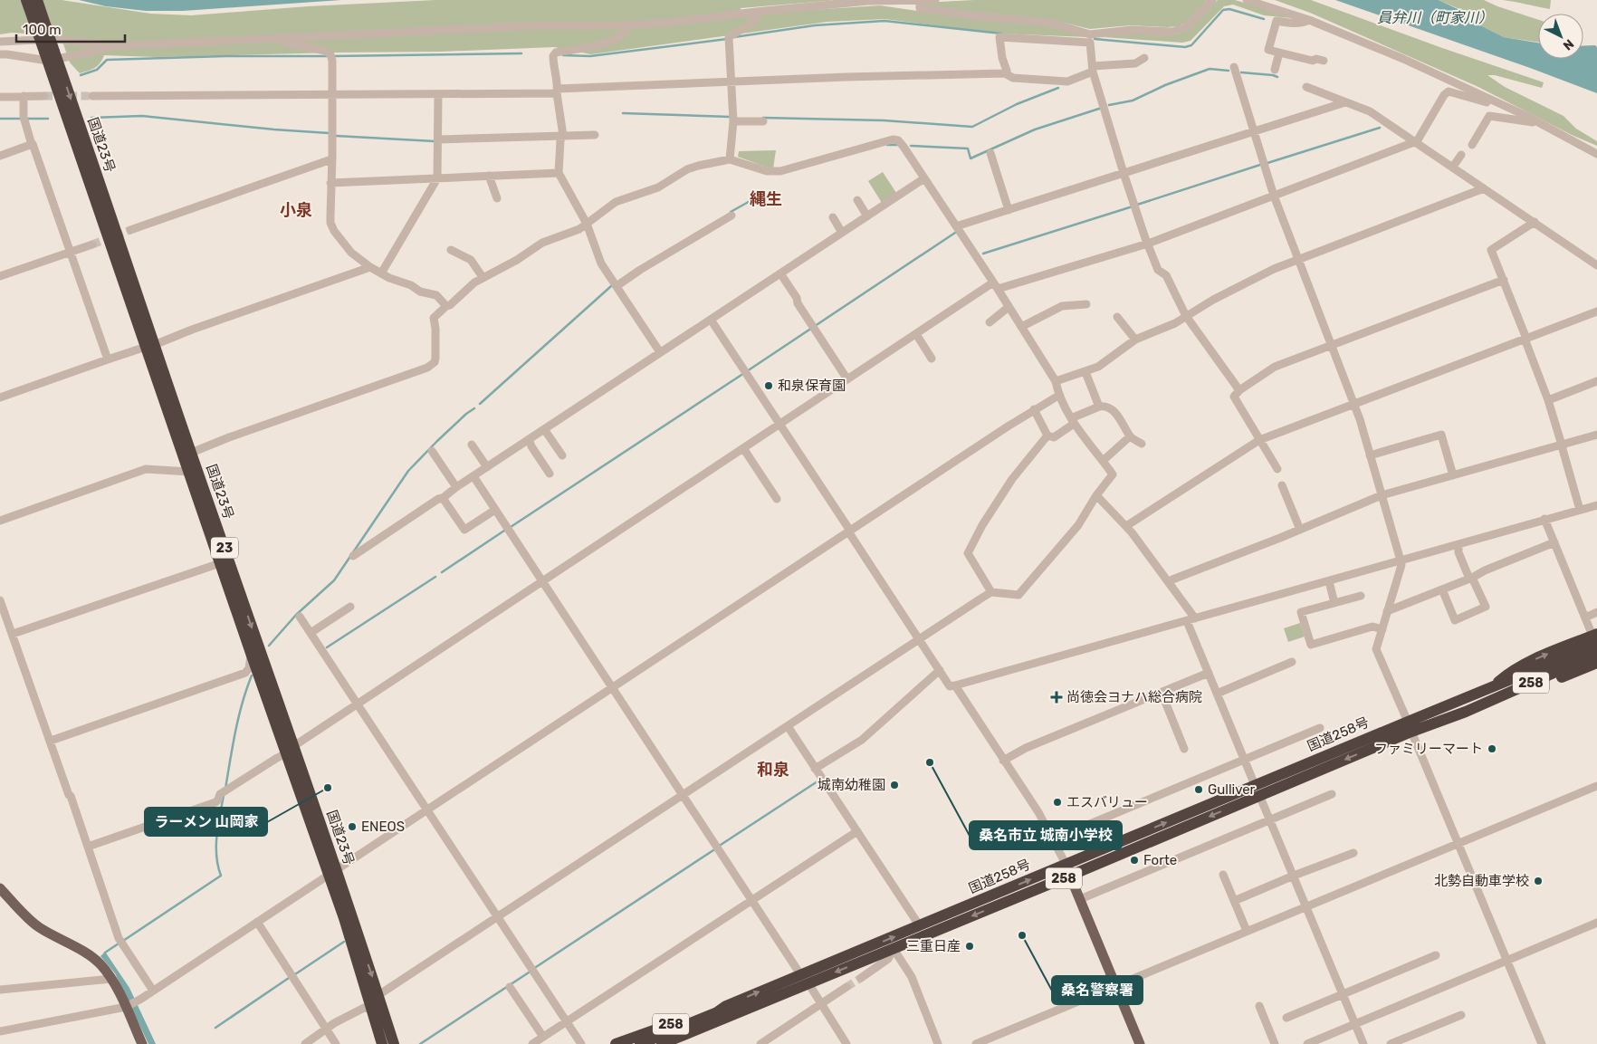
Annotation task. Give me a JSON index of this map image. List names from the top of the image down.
{
  "streets": {
    "highway": [
      "国道23号",
      "23",
      "258",
      "国道258号"
    ]
  },
  "crossings": [
    ["258", "国道258号"]
  ],
  "districts": ["縄生", "小泉", "和泉"],
  "water": ["員弁川（町家川）"],
  "places": {
    "other": [
      "和泉保育園",
      "ファミリーマート",
      "桑名市立 城南小学校",
      "城南幼稚園",
      "ラーメン 山岡家",
      "Gulliver",
      "エスバリュー",
      "ENEOS",
      "Forte",
      "北勢自動車学校",
      "桑名警察署",
      "三重日産"
    ],
    "health": ["尚徳会ヨナハ総合病院"]
  },
  "scale_bar": "100 m",
  "north": "bottom right"
}
